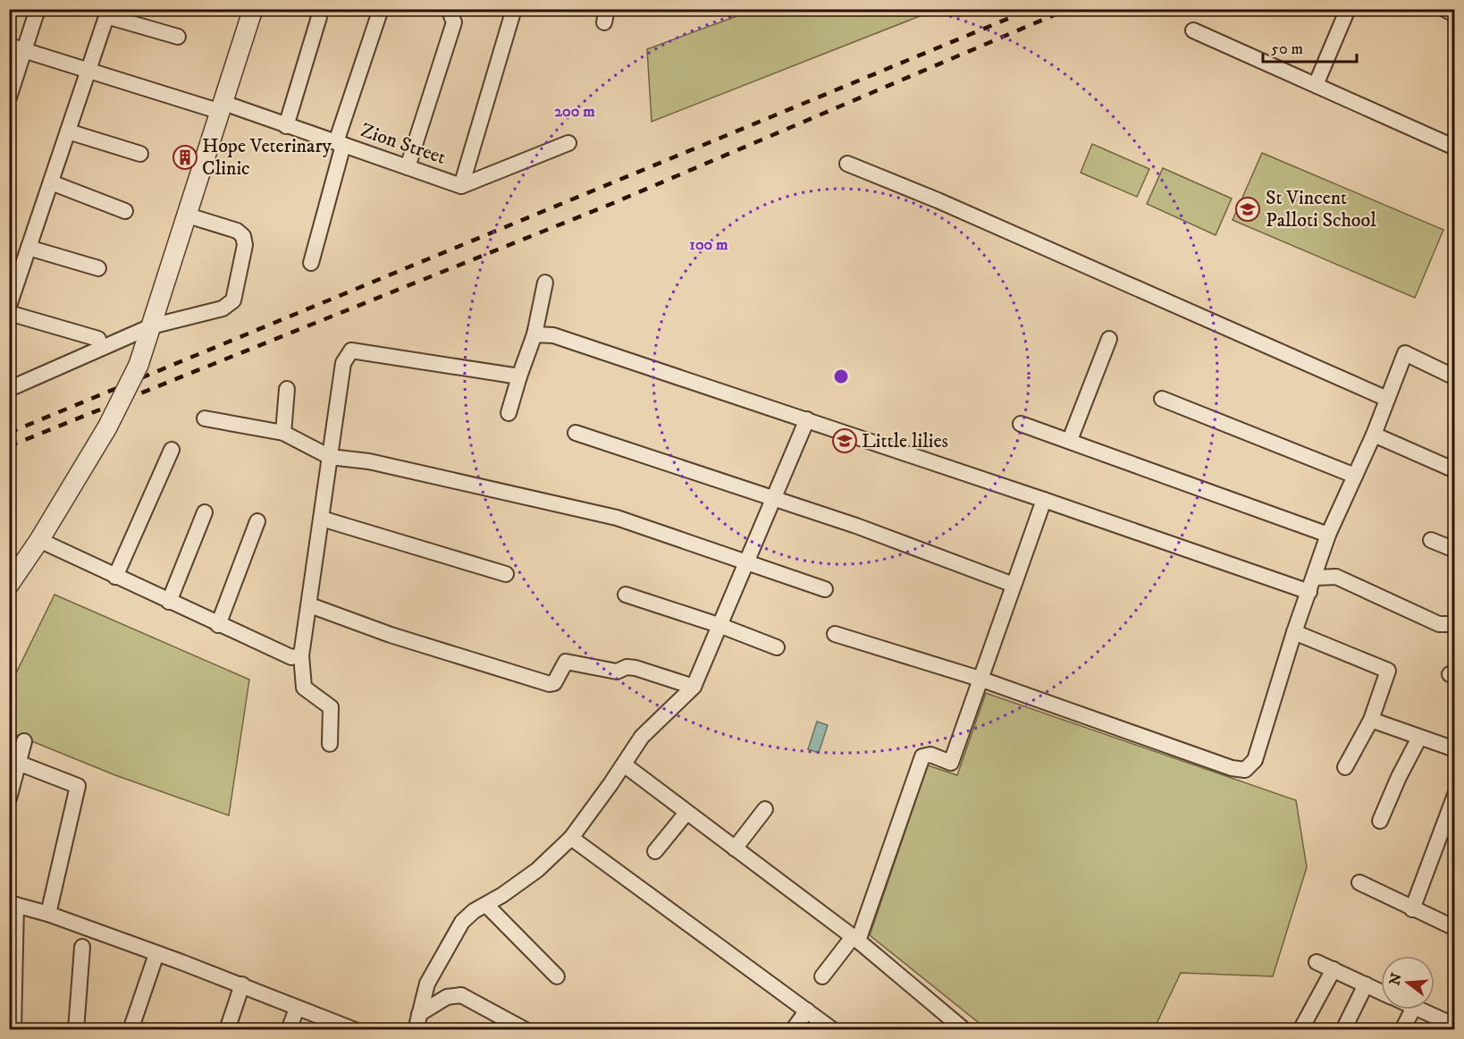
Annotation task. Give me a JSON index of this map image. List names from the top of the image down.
{
  "streets": {
    "street": ["Zion Street"]
  },
  "places": {
    "building": ["Hope Veterinary Clinic"],
    "school or university": ["St Vincent Palloti School", "Little lilies"]
  },
  "scale_bar": "50 m",
  "north": "left",
  "rings": ["200 m", "100 m"]
}
